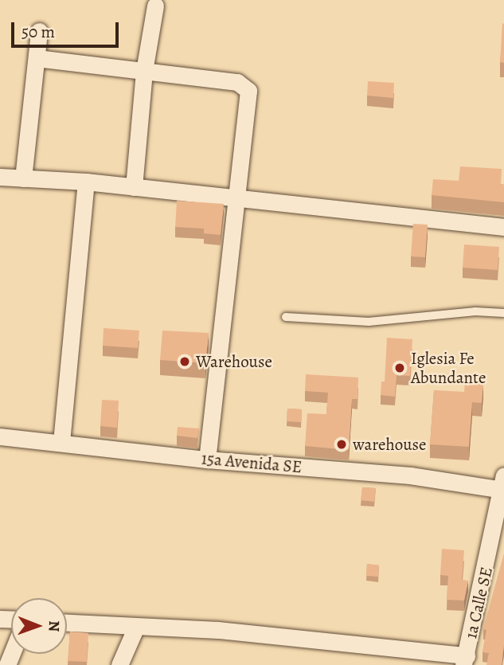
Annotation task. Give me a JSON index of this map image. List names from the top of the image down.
{
  "streets": {
    "street": ["15a Avenida SE", "1a Calle SE"]
  },
  "crossings": [
    ["15a Avenida SE", "1a Calle SE"]
  ],
  "places": ["Warehouse", "Iglesia Fe Abundante", "warehouse"],
  "scale_bar": "50 m",
  "north": "right"
}
